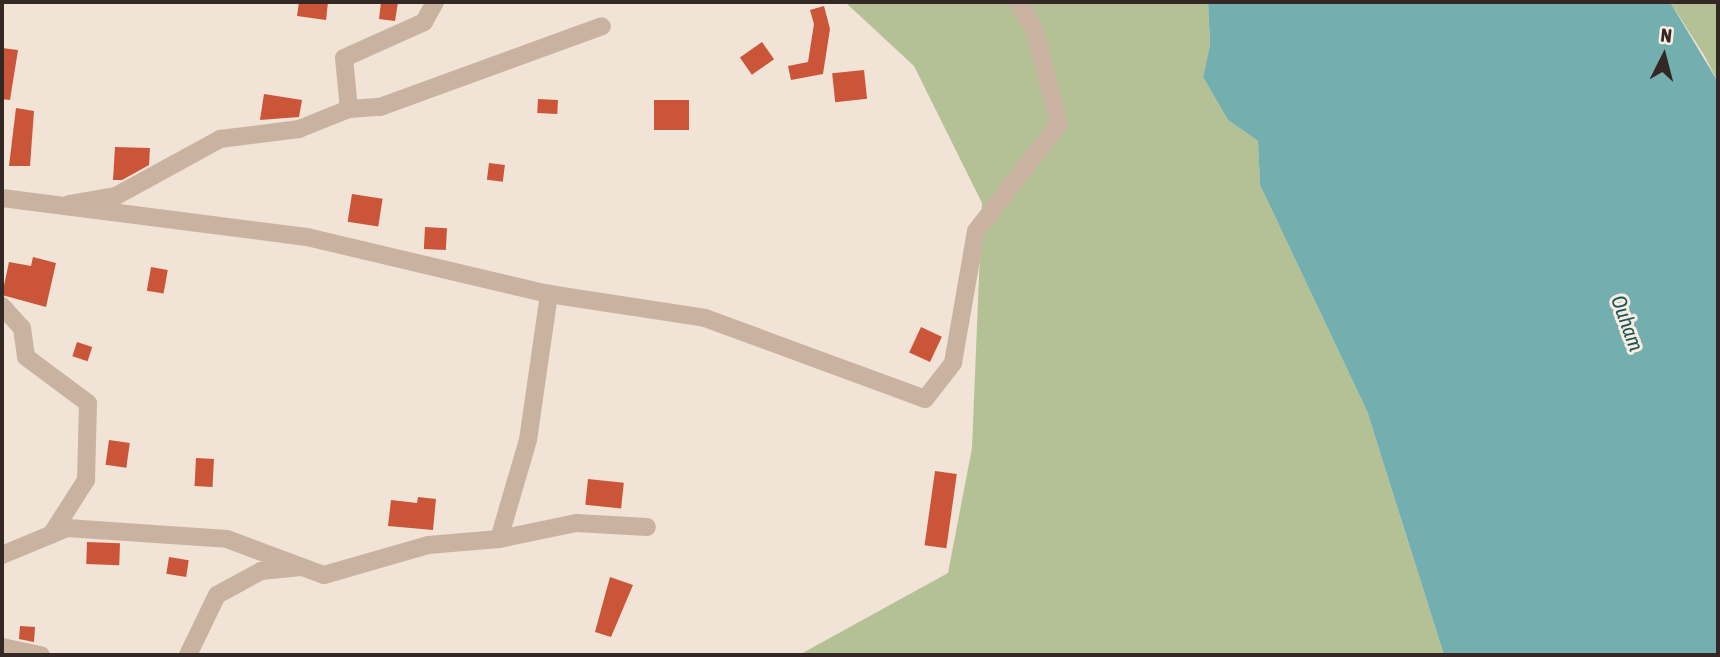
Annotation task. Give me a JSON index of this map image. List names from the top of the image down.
{
  "water": ["Ouham"],
  "north": "top"
}
